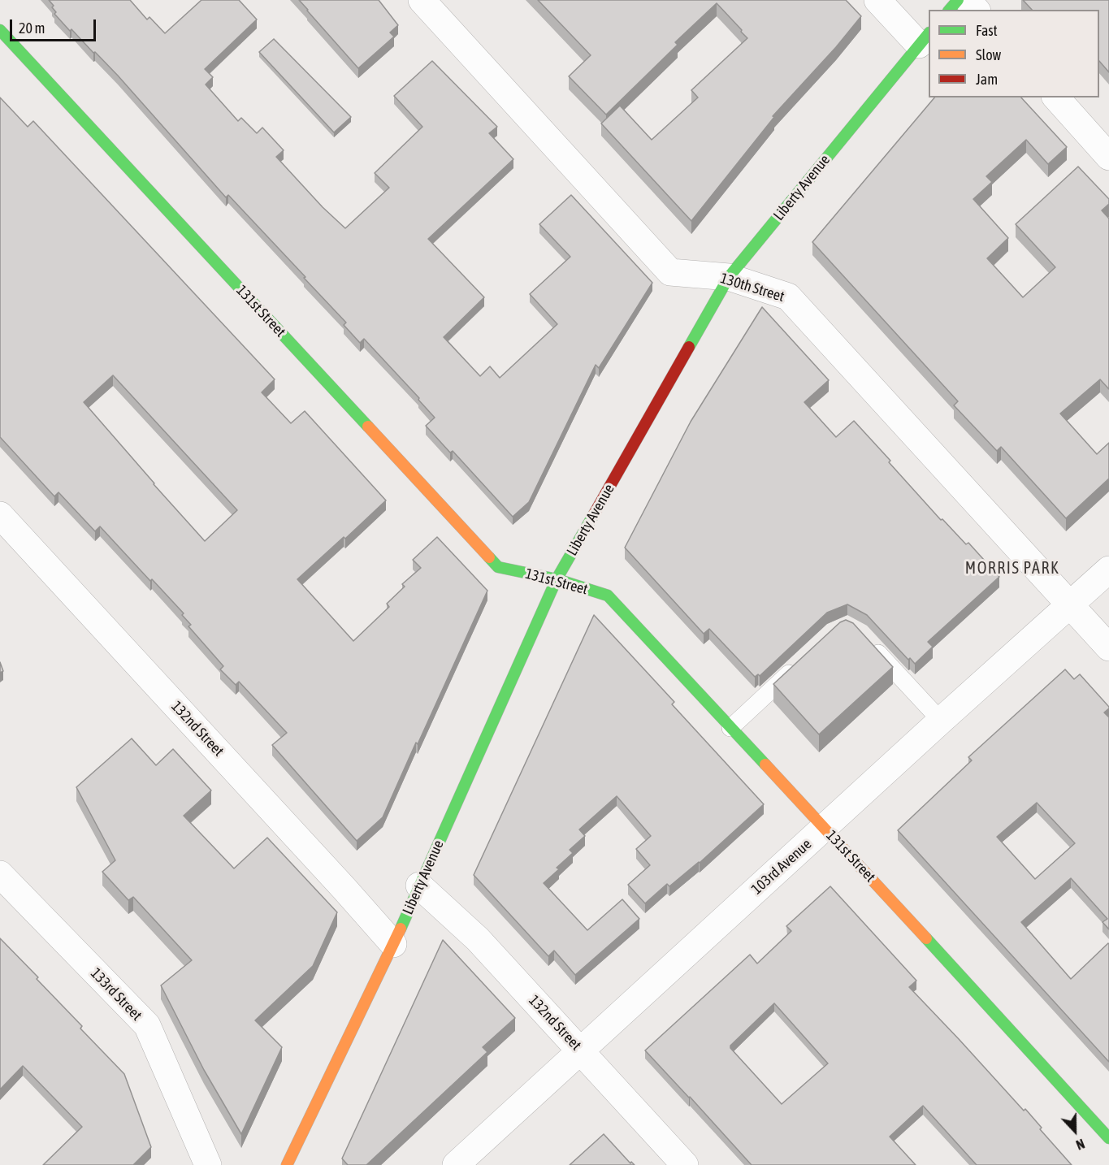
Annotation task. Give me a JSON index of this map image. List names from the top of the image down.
{
  "streets": {
    "street": [
      "Liberty Avenue",
      "130th Street",
      "131st Street",
      "132nd Street",
      "103rd Avenue",
      "133rd Street"
    ]
  },
  "crossings": [
    ["Liberty Avenue", "130th Street"],
    ["Liberty Avenue", "131st Street"],
    ["Liberty Avenue", "132nd Street"],
    ["130th Street", "103rd Avenue"],
    ["131st Street", "103rd Avenue"],
    ["132nd Street", "103rd Avenue"]
  ],
  "districts": ["MORRIS PARK"],
  "legend": ["Fast", "Slow", "Jam"],
  "scale_bar": "20 m",
  "north": "bottom"
}
